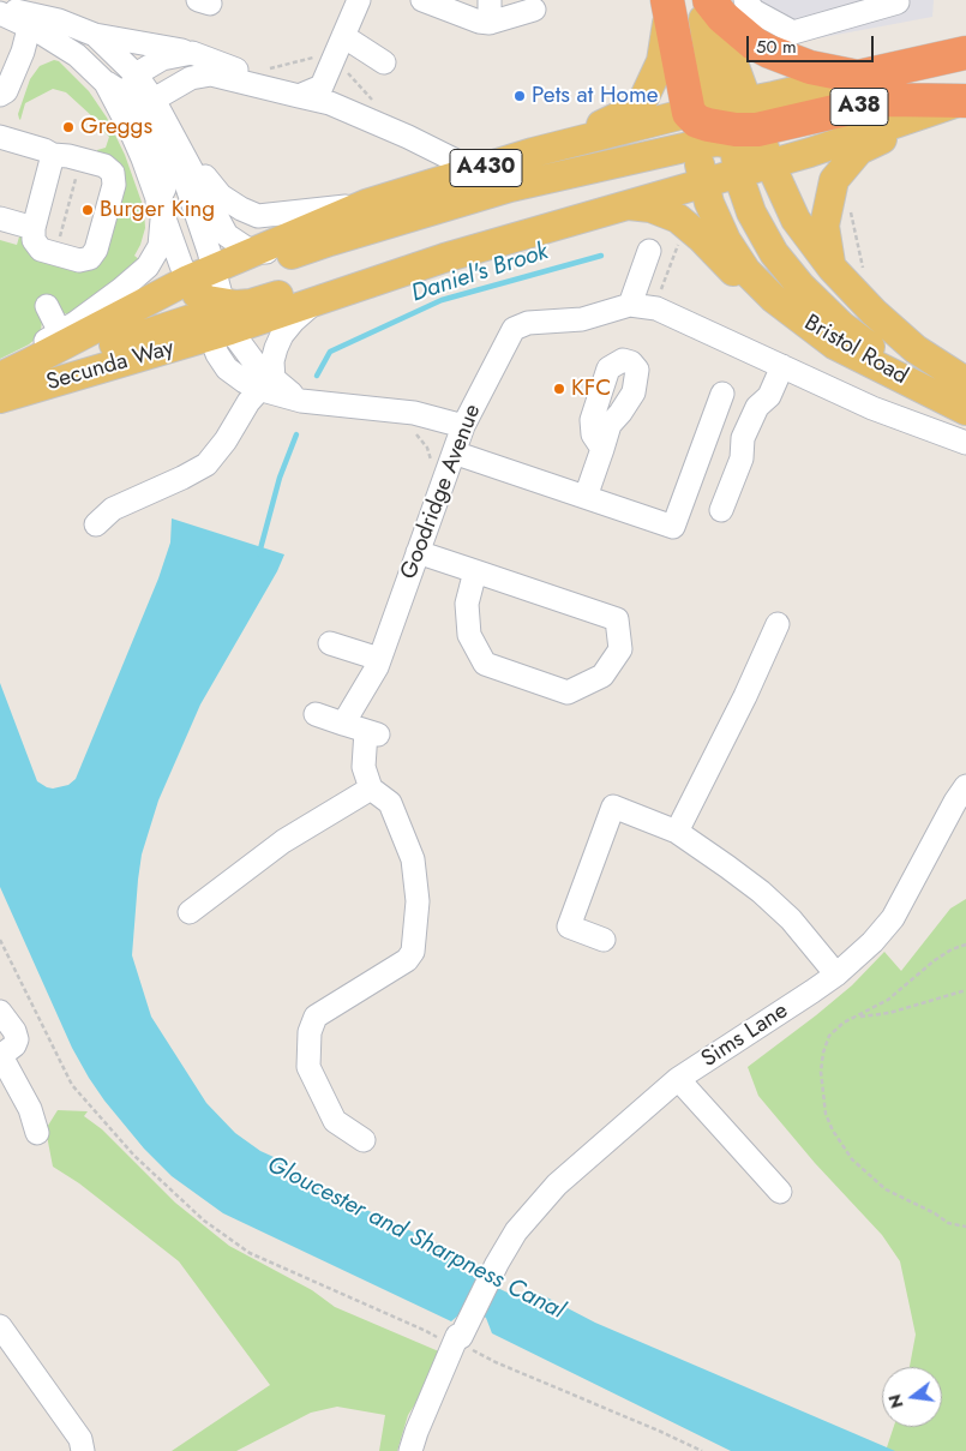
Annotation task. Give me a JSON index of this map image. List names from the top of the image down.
{
  "streets": {
    "highway": ["A38"],
    "main road": ["A430", "Bristol Road", "Secunda Way"],
    "street": ["Goodridge Avenue", "Sims Lane"]
  },
  "crossings": [
    ["A38", "A430"],
    ["A38", "Bristol Road"],
    ["A430", "Bristol Road"],
    ["A430", "Secunda Way"],
    ["Bristol Road", "Goodridge Avenue"]
  ],
  "water": ["Daniel's Brook", "Gloucester and Sharpness Canal"],
  "places": [
    "Pets at Home",
    "Greggs",
    "Burger King",
    "KFC"
  ],
  "scale_bar": "50 m",
  "north": "left"
}
